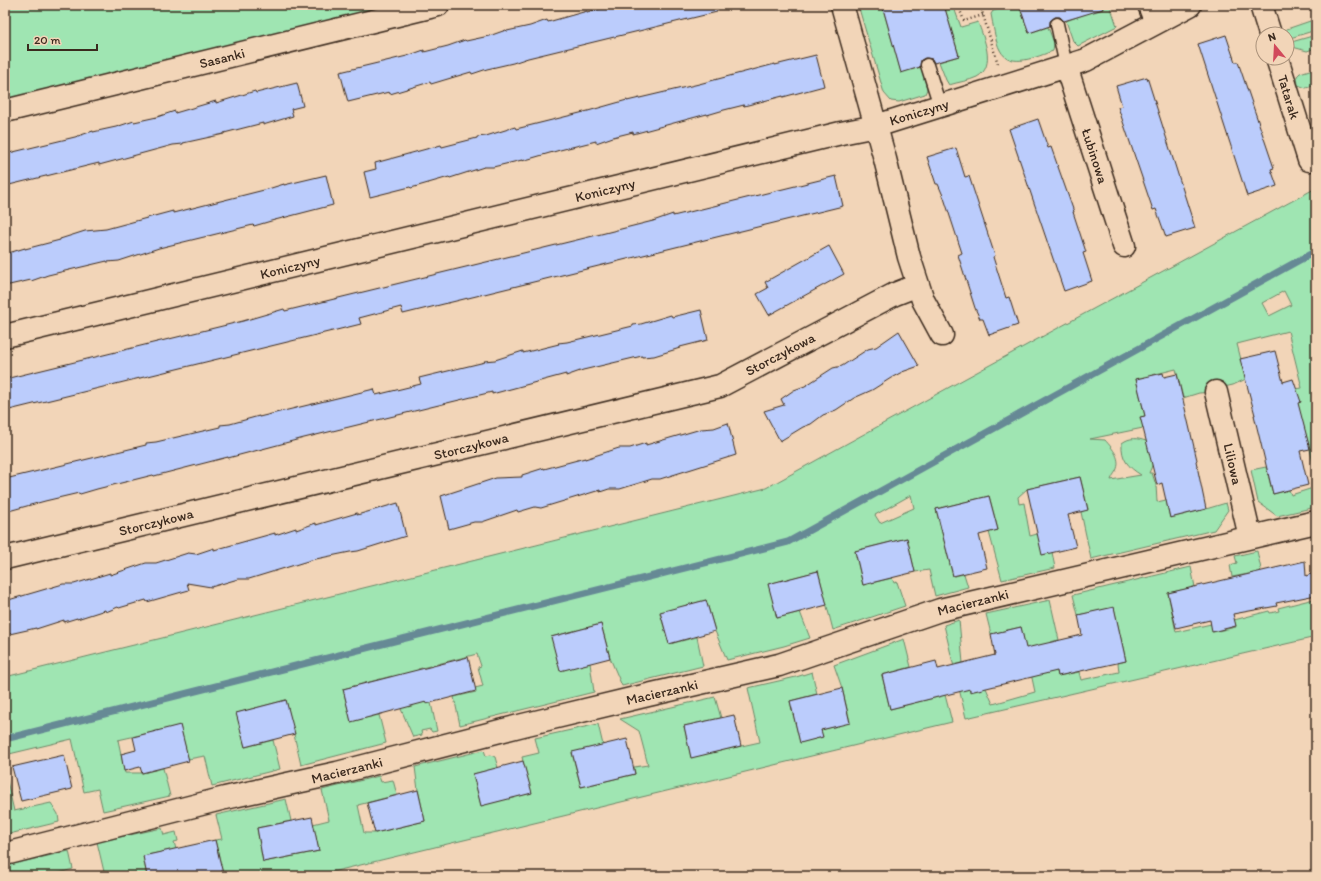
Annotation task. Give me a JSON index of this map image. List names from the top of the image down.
{
  "streets": {
    "street": [
      "Sasanki",
      "Tatarak",
      "Koniczyny",
      "Łubinowa",
      "Storczykowa",
      "Liliowa",
      "Macierzanki"
    ]
  },
  "crossings": [
    ["Koniczyny", "Łubinowa"],
    ["Liliowa", "Macierzanki"]
  ],
  "scale_bar": "20 m",
  "north": "top"
}
